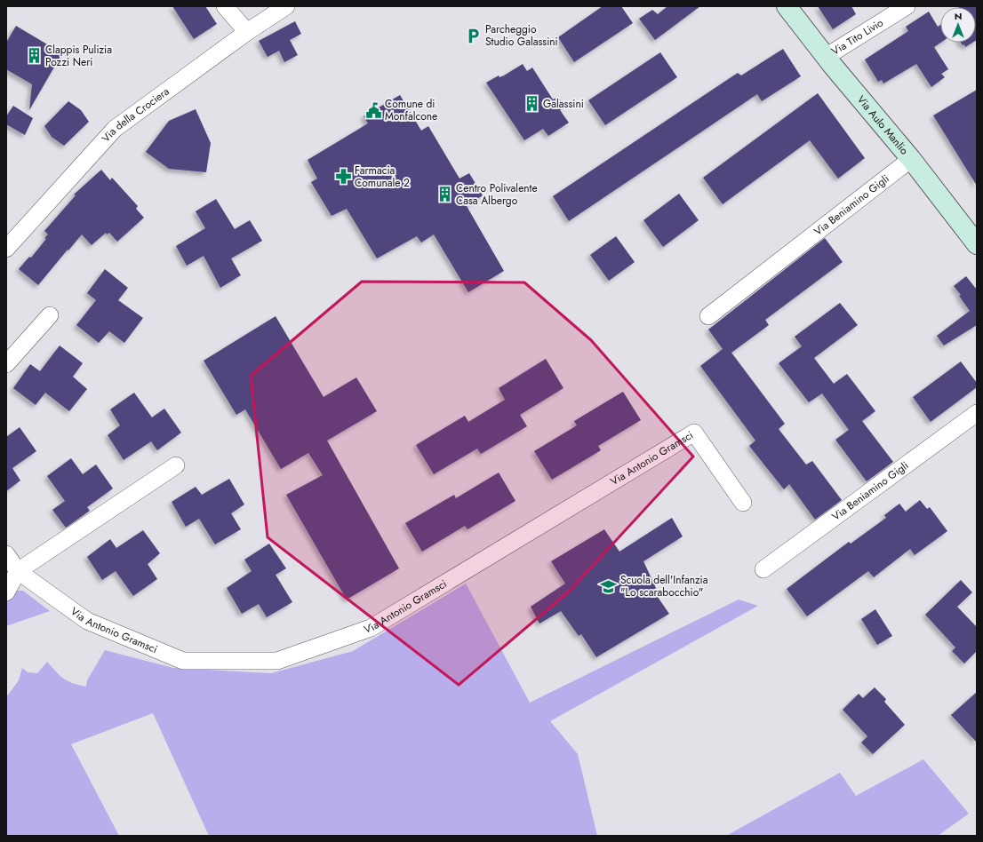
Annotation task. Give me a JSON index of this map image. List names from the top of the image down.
{
  "streets": {
    "street": [
      "Via Tito Livio",
      "Via della Crociera",
      "Via Aulo Manlio",
      "Via Beniamino Gigli",
      "Via Antonio Gramsci"
    ]
  },
  "crossings": [
    ["Via Tito Livio", "Via Aulo Manlio"],
    ["Via Aulo Manlio", "Via Beniamino Gigli"]
  ],
  "places": {
    "parking": ["Parcheggio Studio Galassini"],
    "building": ["Clappis Pulizia Pozzi Neri", "Galassini", "Centro Polivalente Casa Albergo"],
    "public building": ["Comune di Monfalcone"],
    "pharmacy": ["Farmacia Comunale 2"],
    "school or university": ["Scuola dell'Infanzia \"Lo scarabocchio\""]
  },
  "north": "top"
}
